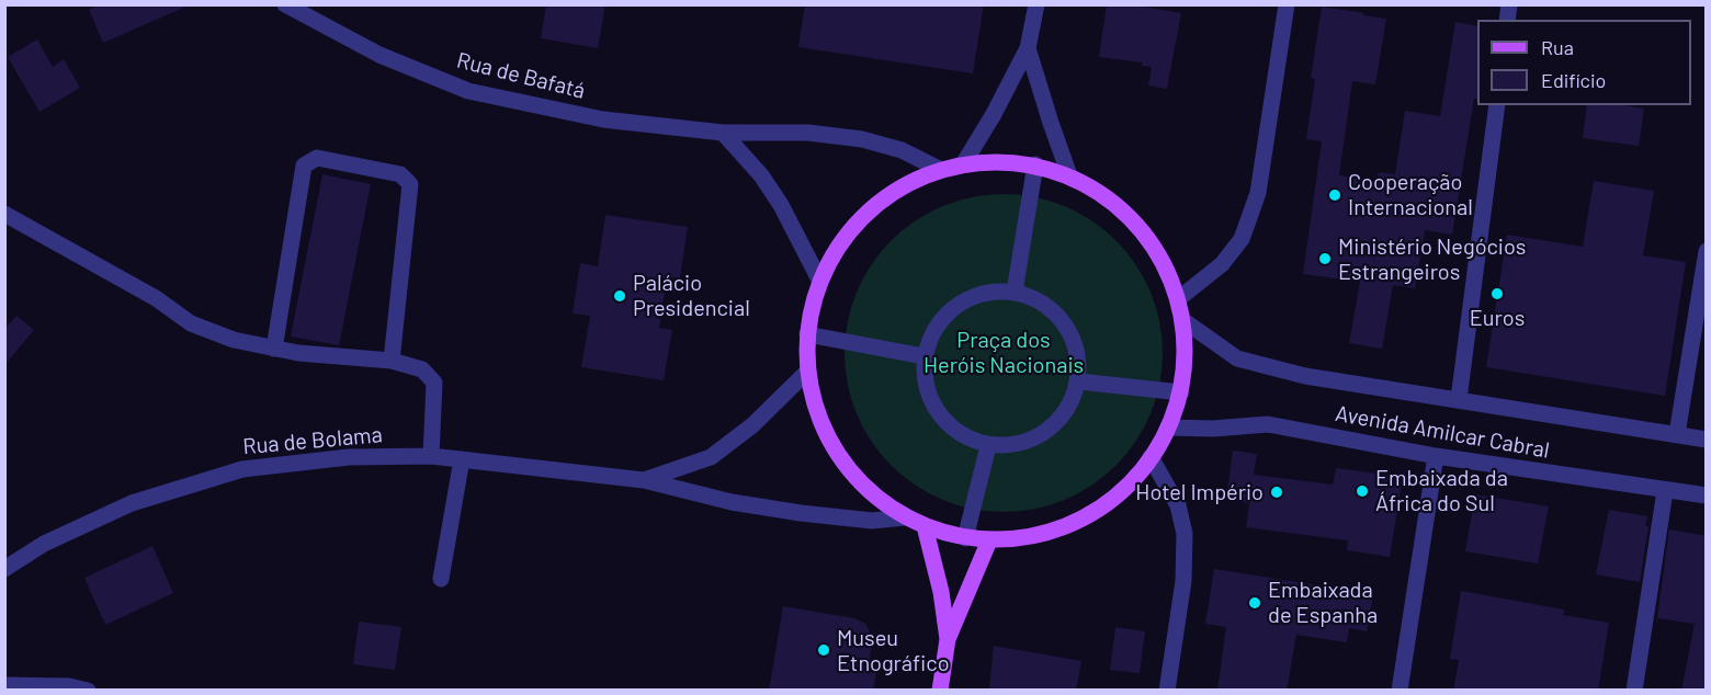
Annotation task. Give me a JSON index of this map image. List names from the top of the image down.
{
  "streets": {
    "street": ["Rua de Bafatá", "Avenida Amilcar Cabral", "Rua de Bolama"]
  },
  "parks": ["Praça dos Heróis Nacionais"],
  "places": [
    "Cooperação Internacional",
    "Ministério Negócios Estrangeiros",
    "Euros",
    "Palácio Presidencial",
    "Embaixada da África do Sul",
    "Hotel Império",
    "Embaixada de Espanha",
    "Museu Etnográfico"
  ],
  "legend": ["Rua", "Edifício"]
}
